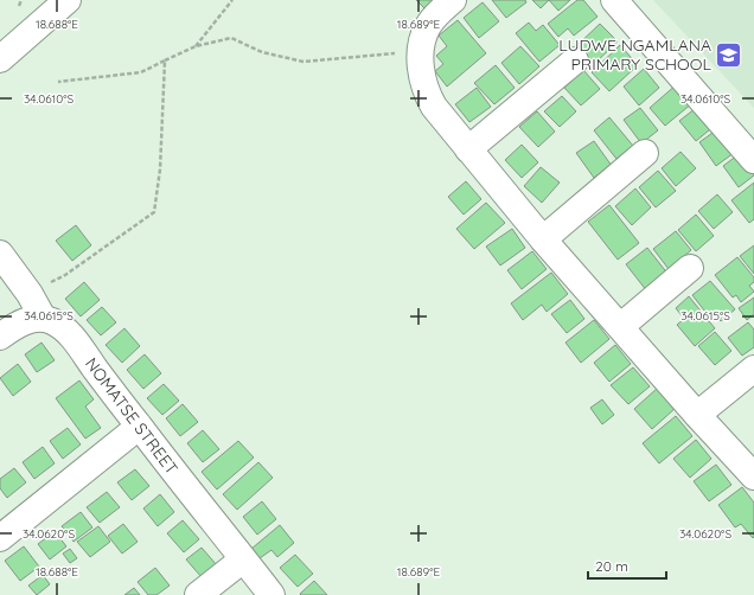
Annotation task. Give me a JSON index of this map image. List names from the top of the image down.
{
  "streets": {
    "street": ["NOMATSE STREET"]
  },
  "places": {
    "school or university": ["LUDWE NGAMLANA PRIMARY SCHOOL"]
  },
  "scale_bar": "20 m",
  "coordinates": [
    "18.688°E",
    "18.689°E",
    "34.0610°S",
    "34.0615°S",
    "34.0620°S"
  ]
}
